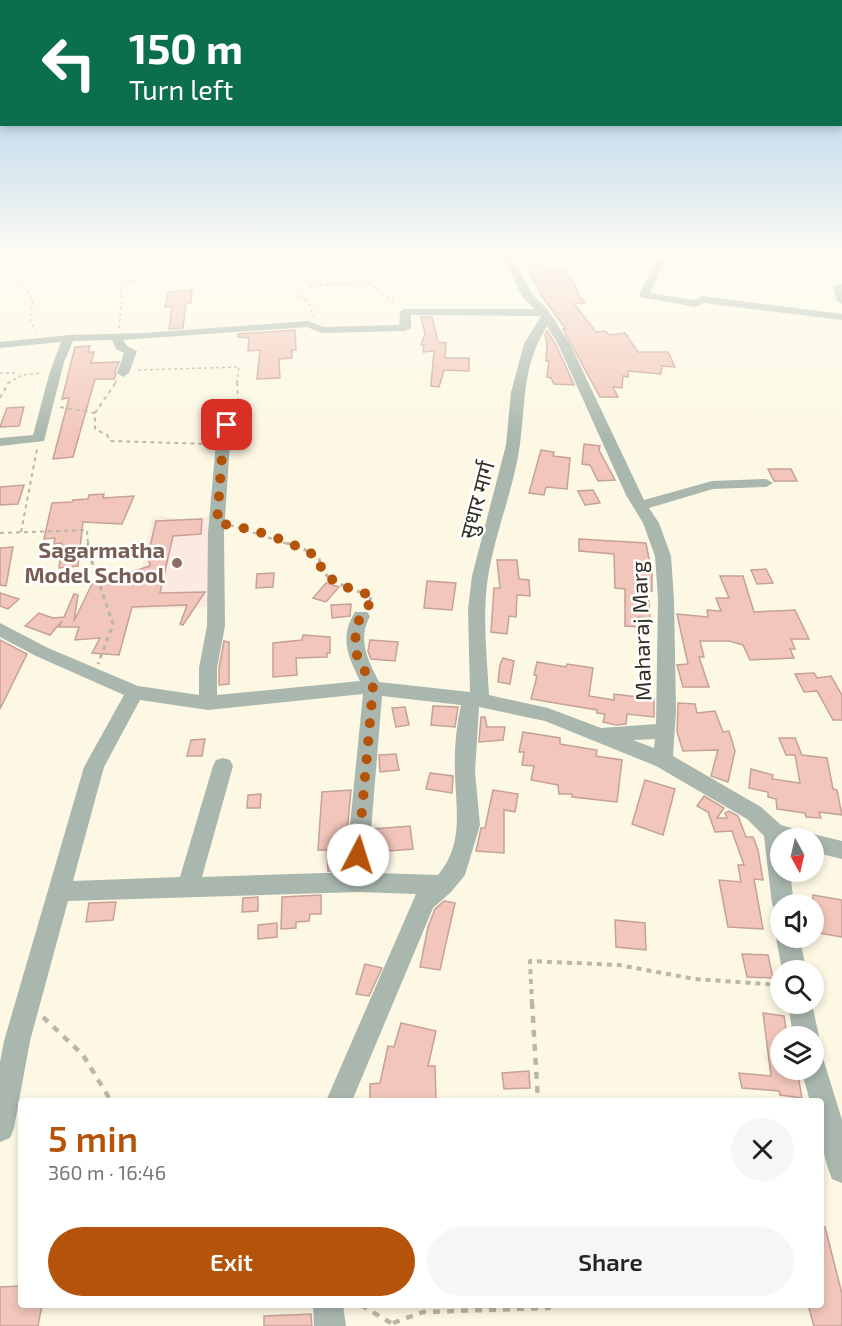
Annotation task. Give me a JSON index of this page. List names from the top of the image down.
{
  "streets": {
    "street": ["सुधार मार्ग", "Maharaj Marg"]
  },
  "places": ["Sagarmatha Model School"],
  "north": "bottom",
  "page": {
    "turn": ["150 m", "Turn left"],
    "heading": ["5 min", "360 m · 16:46"],
    "buttons": ["Exit", "Share"]
  }
}
